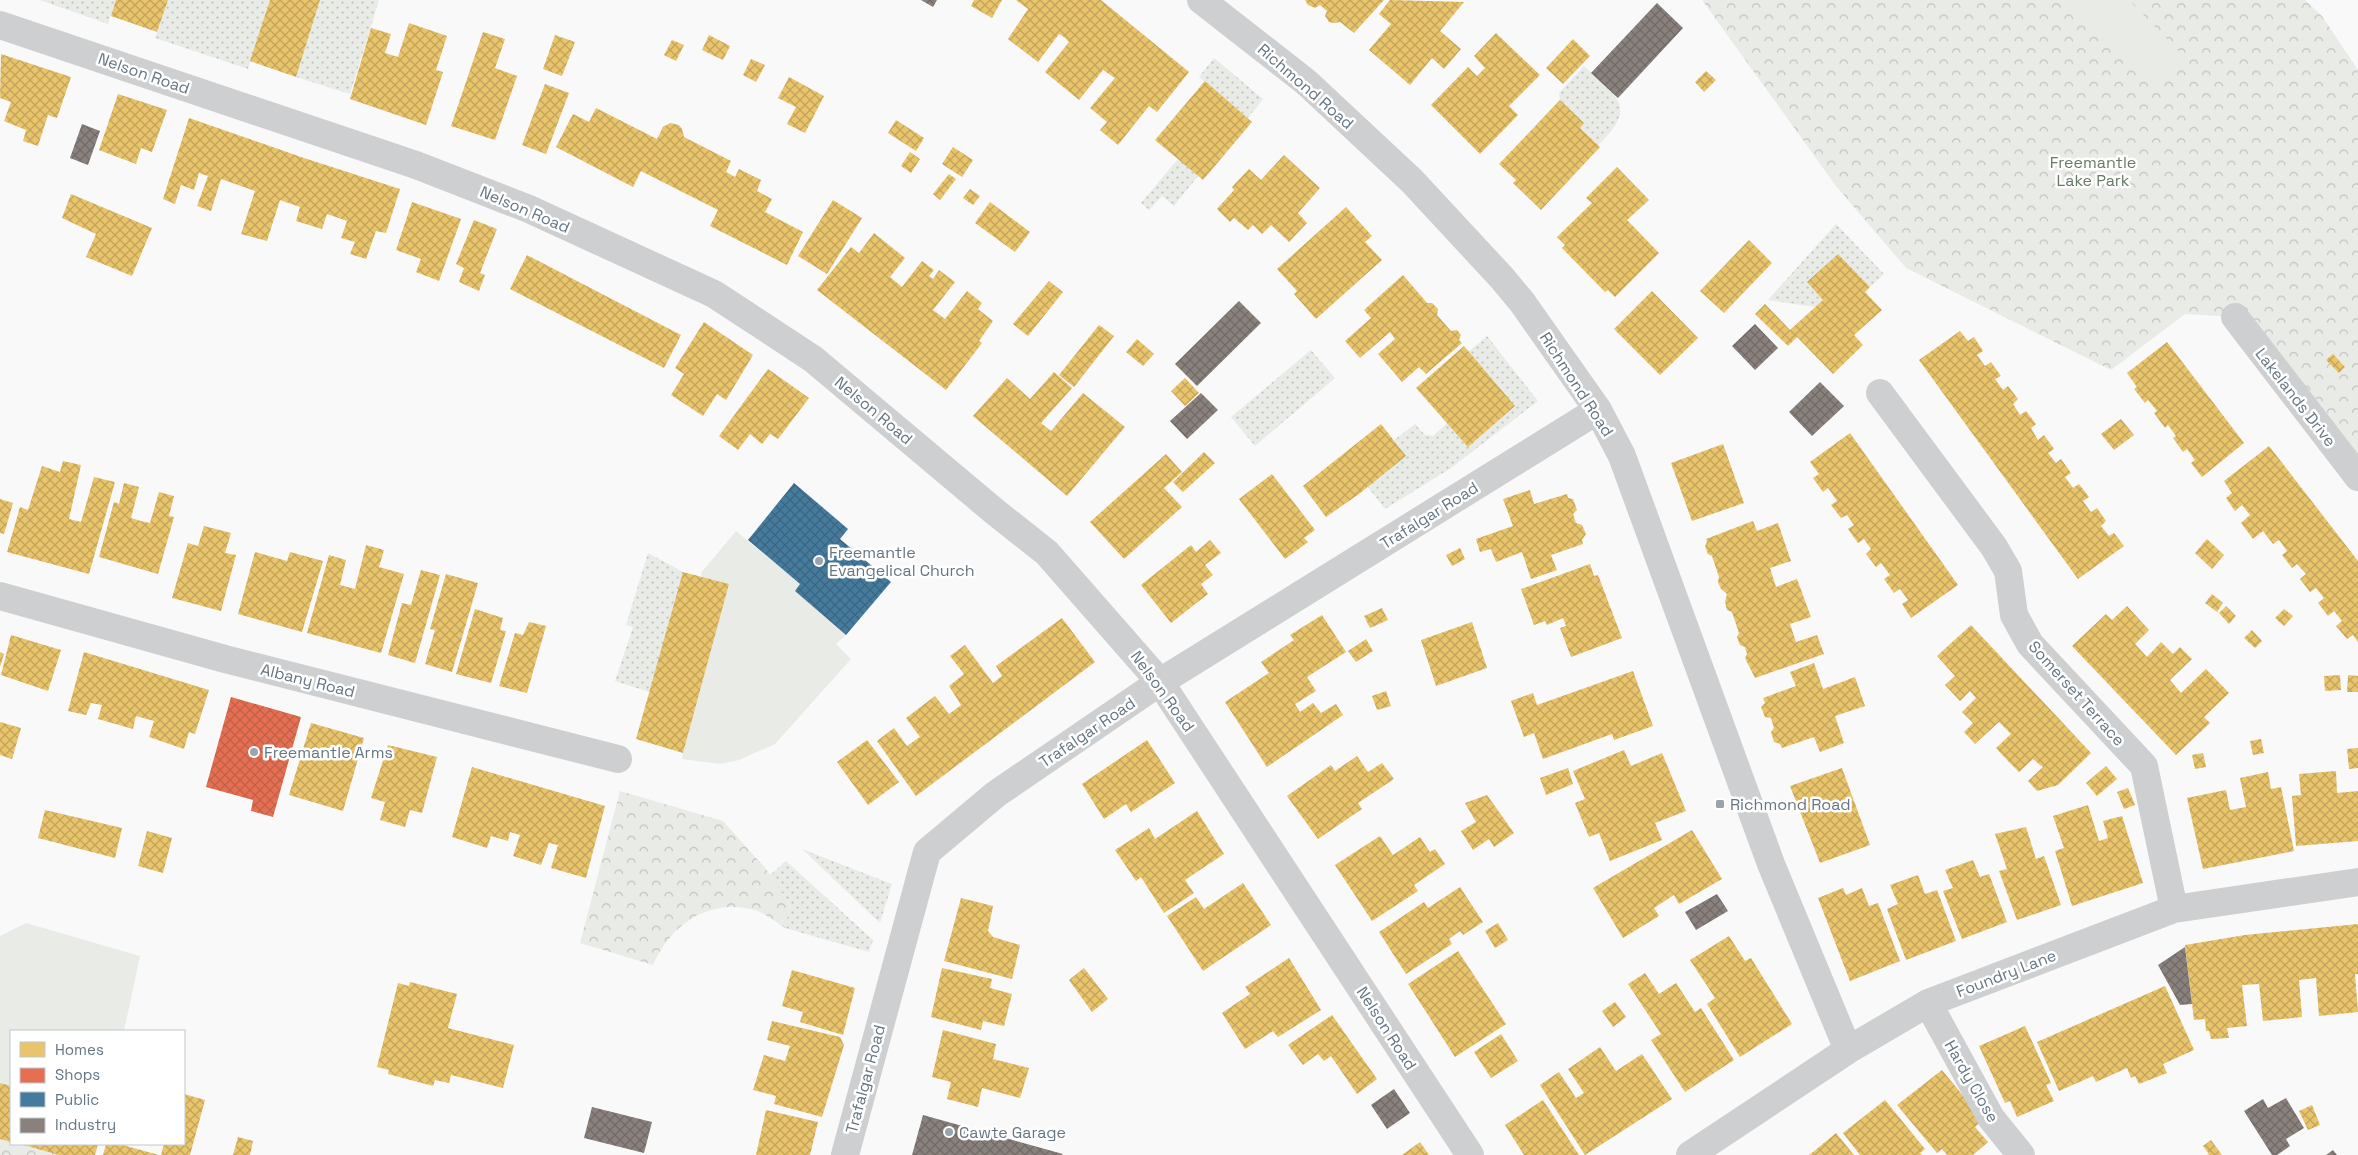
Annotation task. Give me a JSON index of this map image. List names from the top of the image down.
{
  "streets": {
    "street": [
      "Nelson Road",
      "Richmond Road",
      "Lakelands Drive",
      "Trafalgar Road",
      "Albany Road",
      "Somerset Terrace",
      "Foundry Lane",
      "Hardy Close"
    ]
  },
  "crossings": [
    ["Nelson Road", "Trafalgar Road"],
    ["Richmond Road", "Trafalgar Road"],
    ["Richmond Road", "Foundry Lane"],
    ["Somerset Terrace", "Foundry Lane"],
    ["Foundry Lane", "Hardy Close"]
  ],
  "parks": ["Freemantle Lake Park"],
  "places": {
    "other": ["Freemantle Evangelical Church", "Freemantle Arms", "Cawte Garage"],
    "transit": ["Richmond Road"]
  },
  "legend": [
    "Homes",
    "Shops",
    "Public",
    "Industry"
  ]
}
